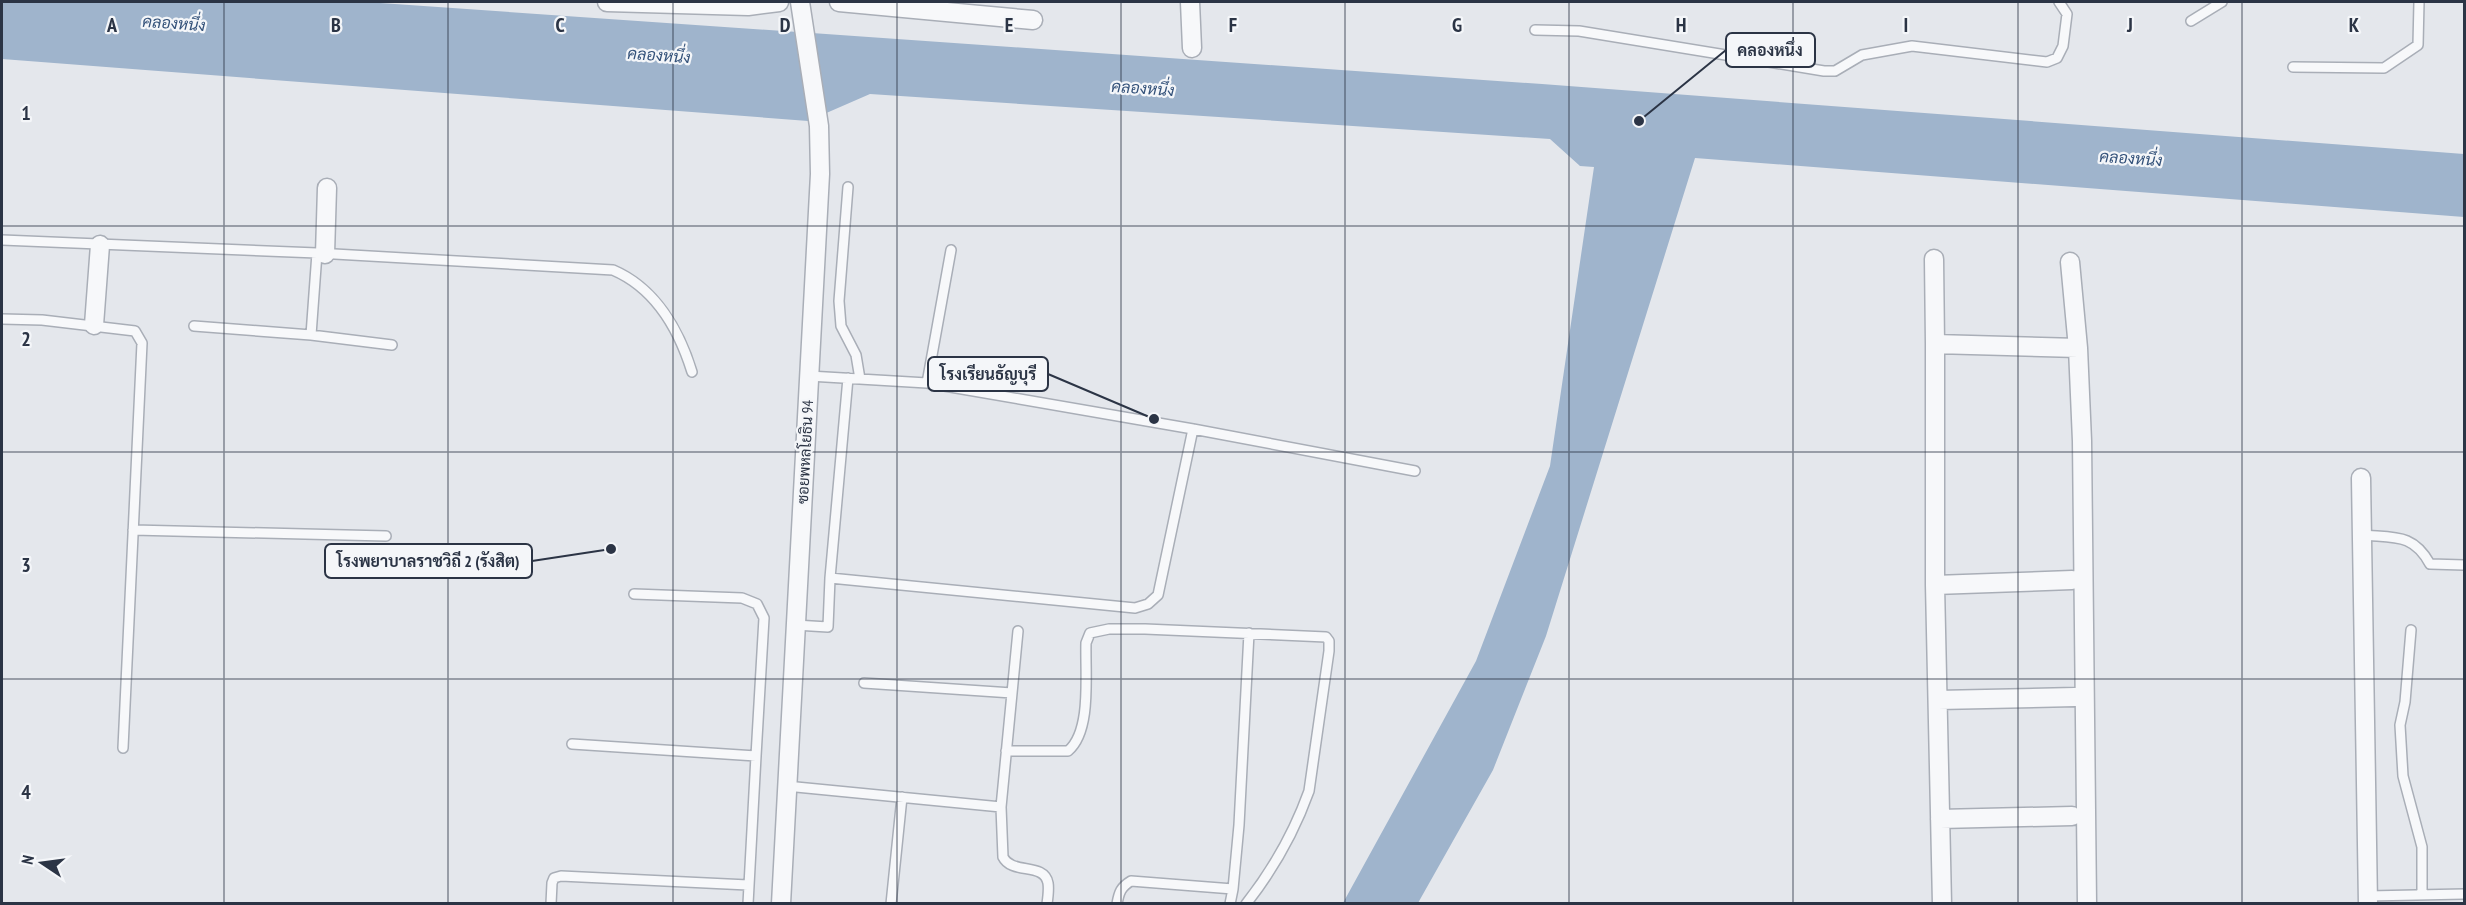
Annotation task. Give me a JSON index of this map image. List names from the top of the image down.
{
  "streets": {
    "street": ["ซอยพหลโยธิน 94"]
  },
  "water": ["คลองหนึ่ง"],
  "places": ["คลองหนึ่ง", "โรงเรียนธัญบุรี", "โรงพยาบาลราชวิถี 2 (รังสิต)"],
  "north": "left",
  "grid": {
    "columns": [
      "A",
      "B",
      "C",
      "D",
      "E",
      "F",
      "G",
      "H",
      "I",
      "J",
      "K"
    ],
    "rows": [
      "1",
      "2",
      "3",
      "4"
    ]
  }
}
